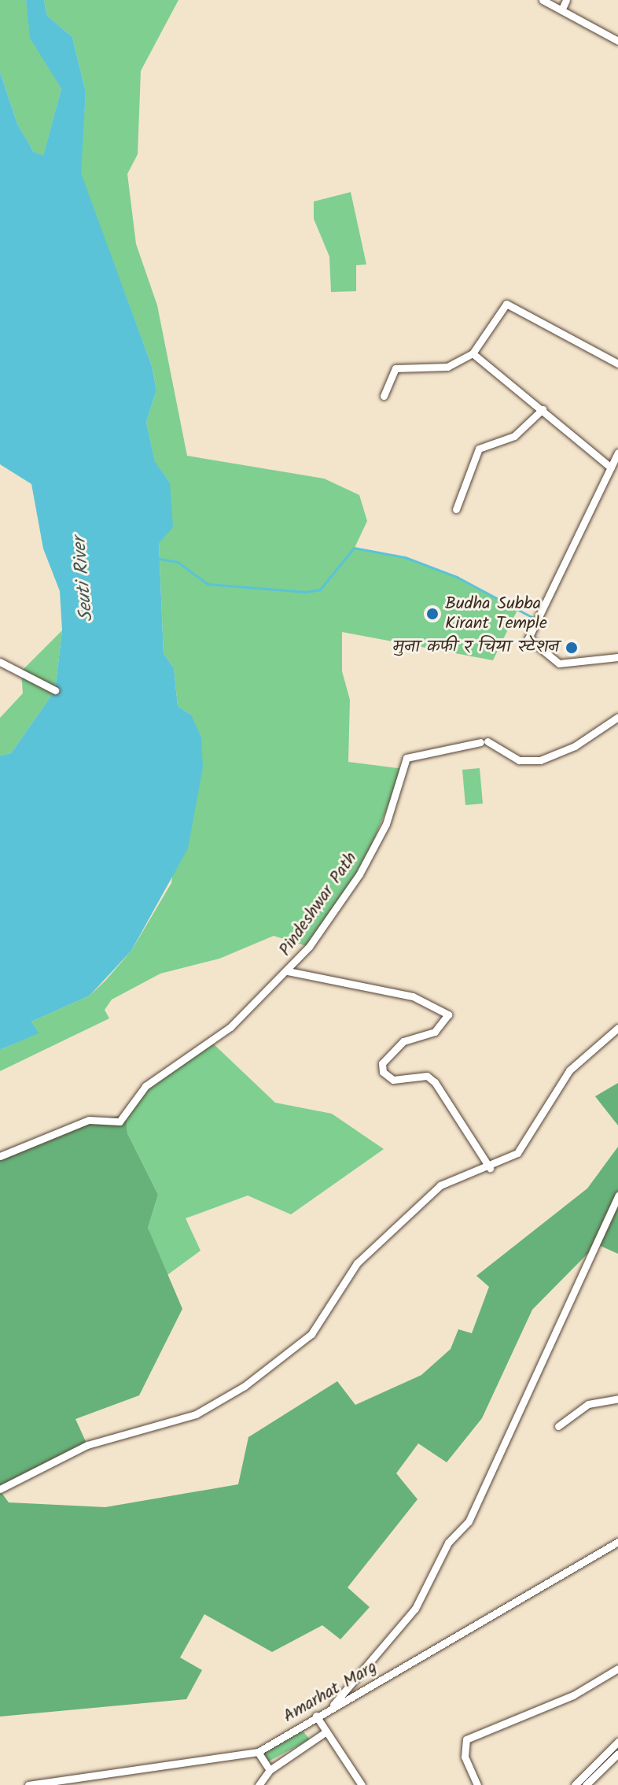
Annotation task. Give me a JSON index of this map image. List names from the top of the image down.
{
  "streets": {
    "street": ["Pindeshwar Path", "Amarhat Marg"]
  },
  "water": ["Seuti River"],
  "places": ["Budha Subba Kirant Temple", "मुना कफी र चिया स्टेशन"]
}
